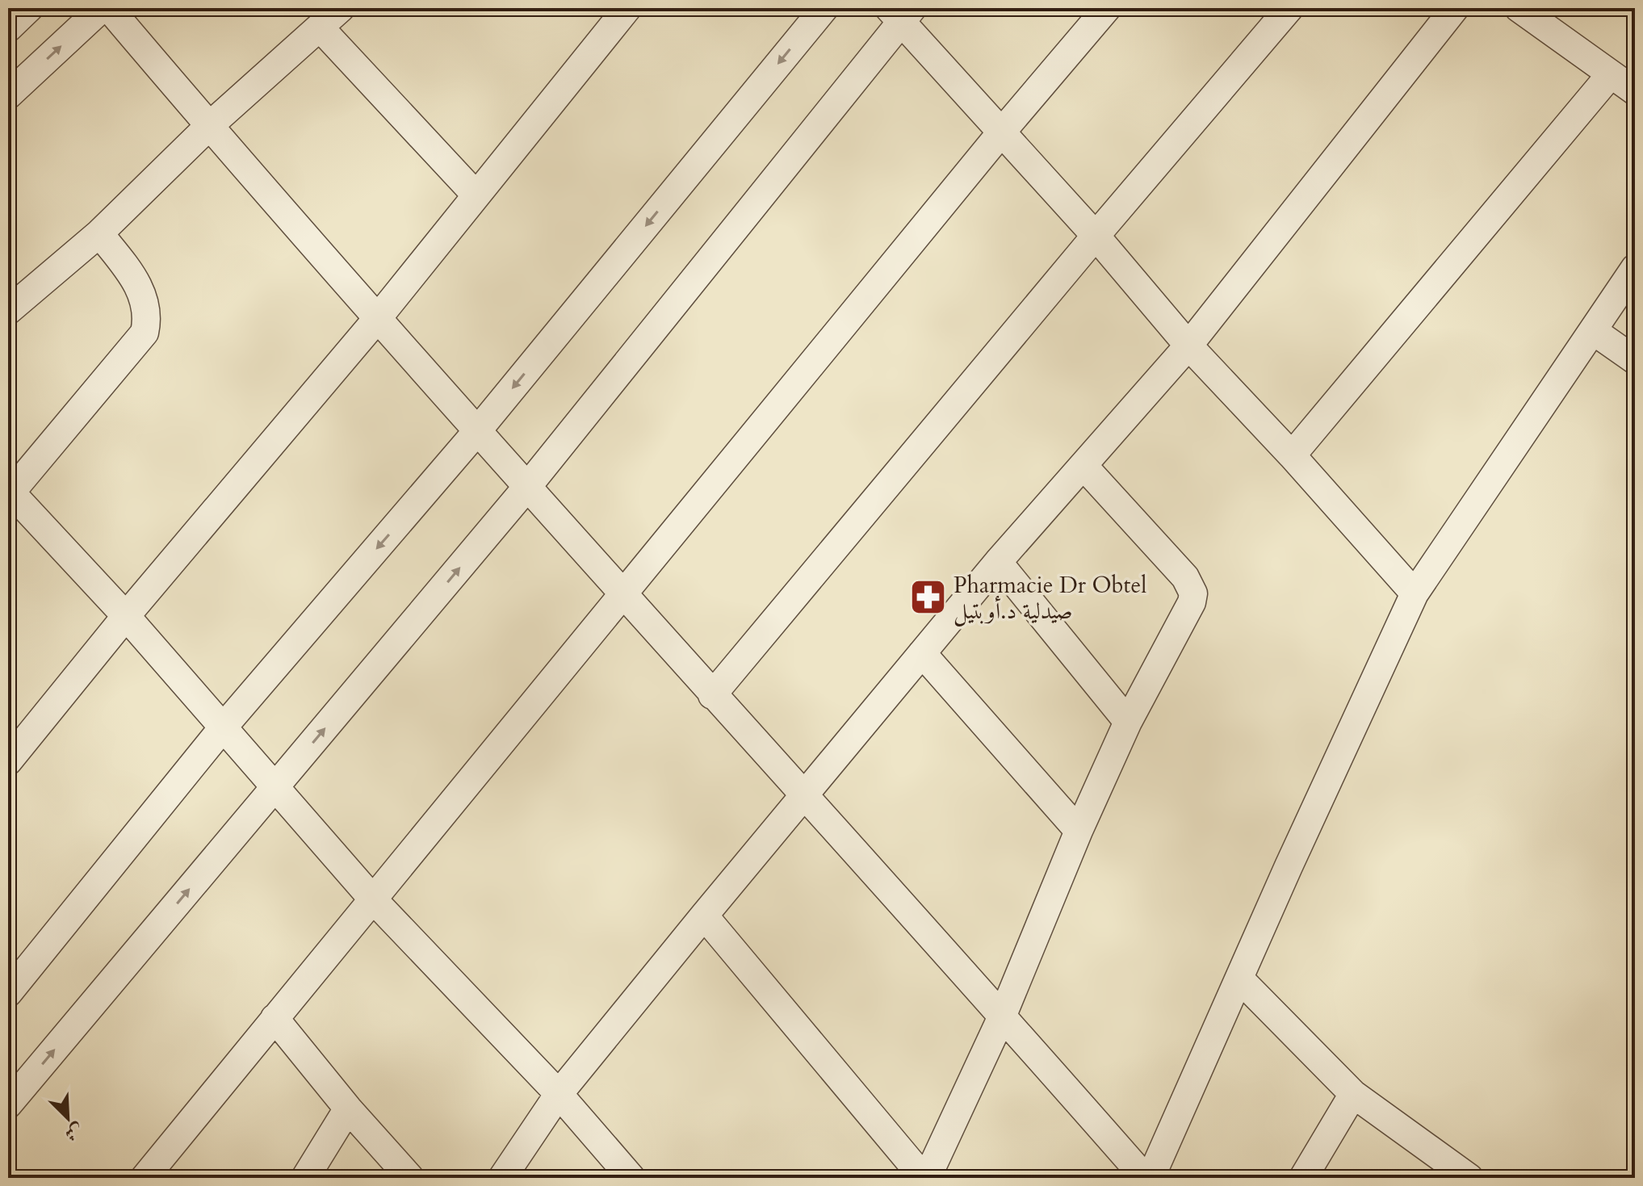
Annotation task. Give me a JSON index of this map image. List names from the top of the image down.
{
  "places": {
    "pharmacy": ["Pharmacie Dr Obtel صيدلية د.أوبتيل"]
  },
  "north": "bottom right"
}
